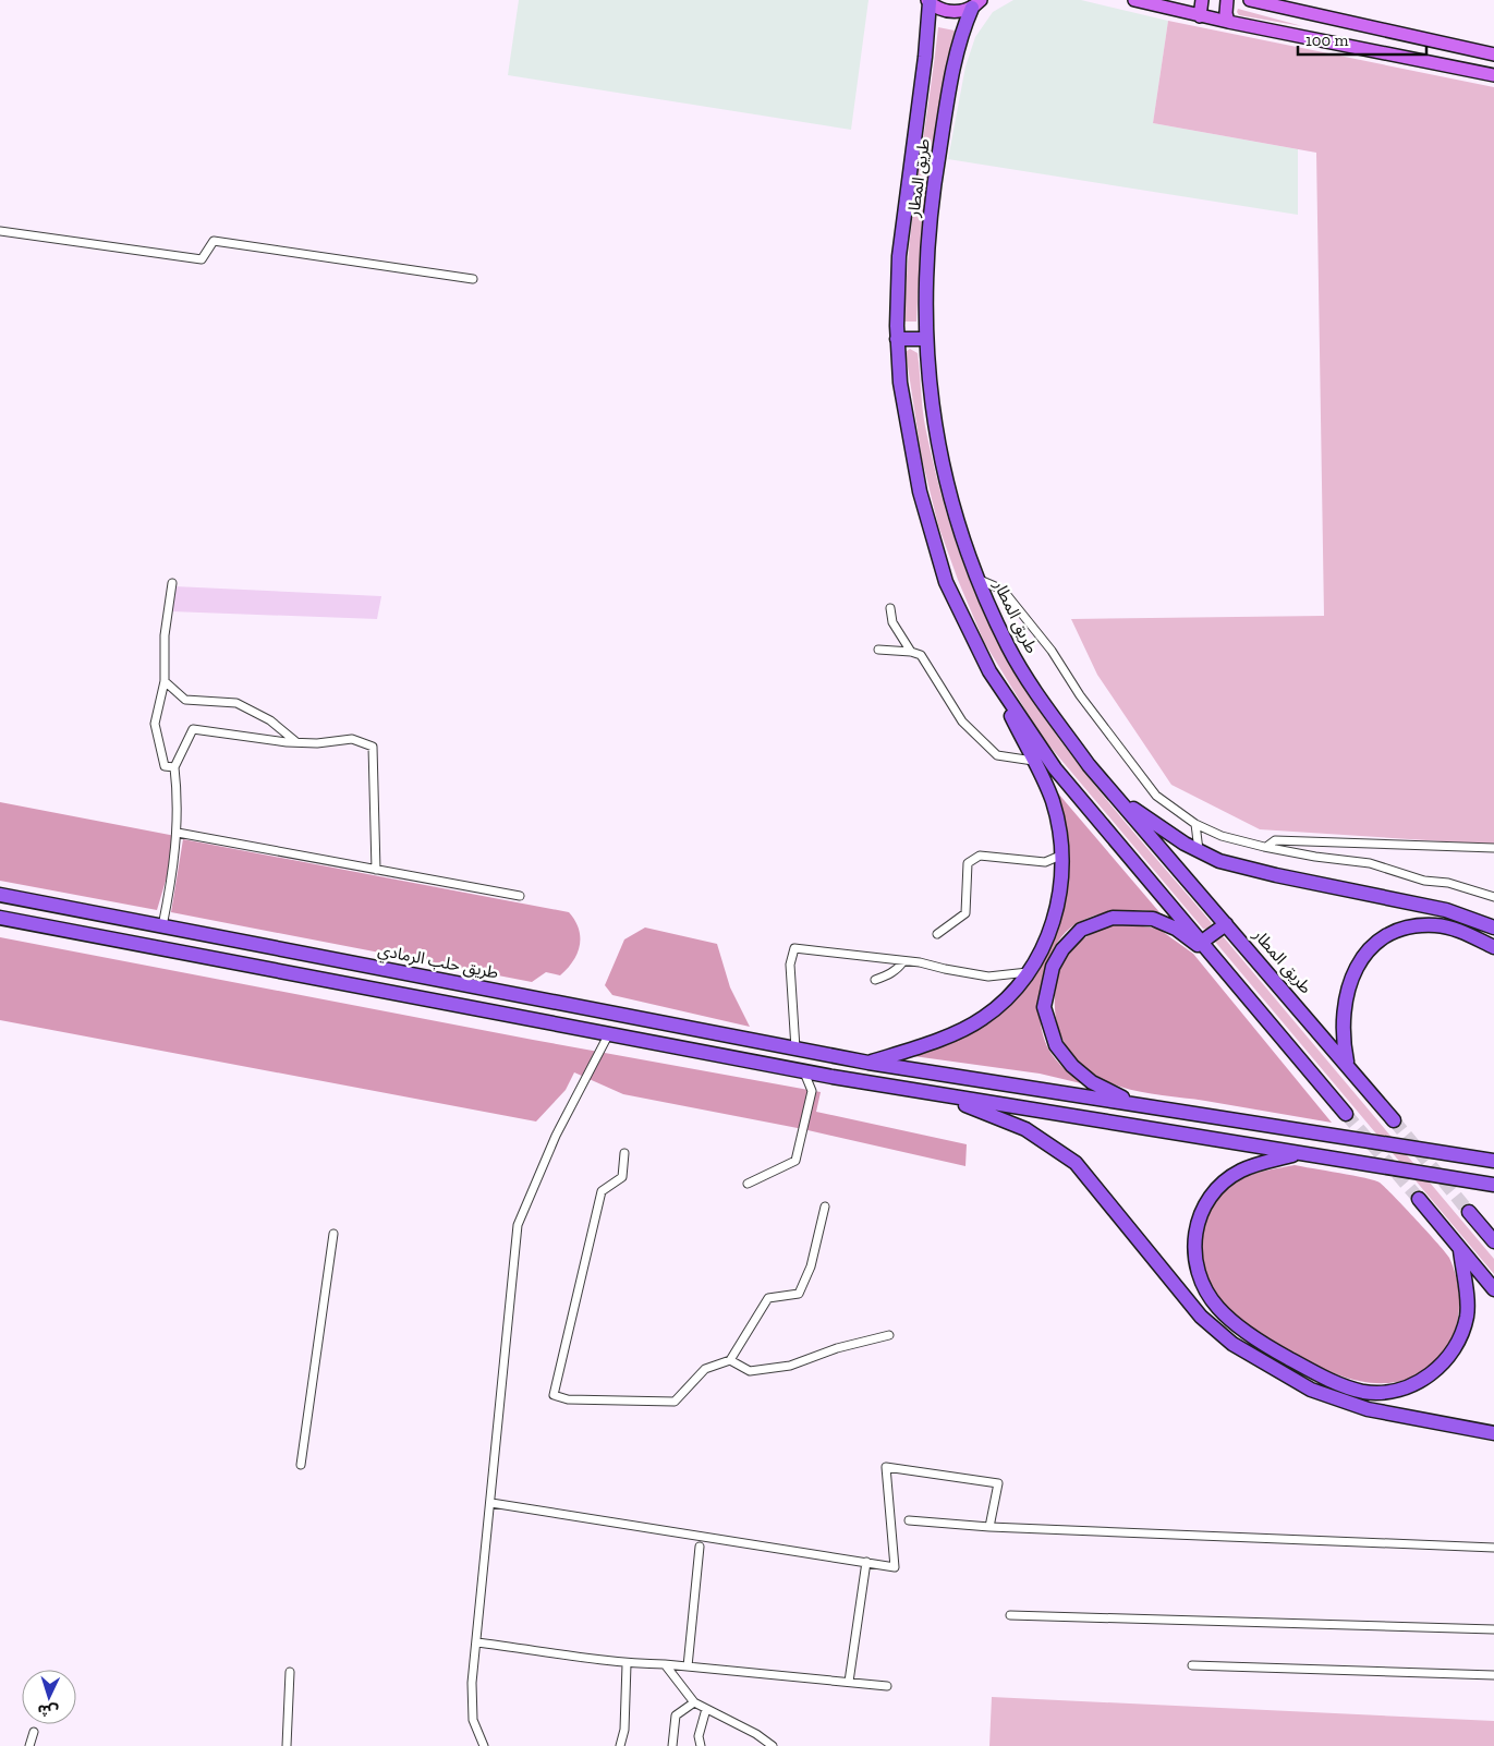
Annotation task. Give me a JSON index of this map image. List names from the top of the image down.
{
  "streets": {
    "highway": ["طريق المطار", "طريق حلب الرمادي"]
  },
  "scale_bar": "100 m",
  "north": "bottom"
}
